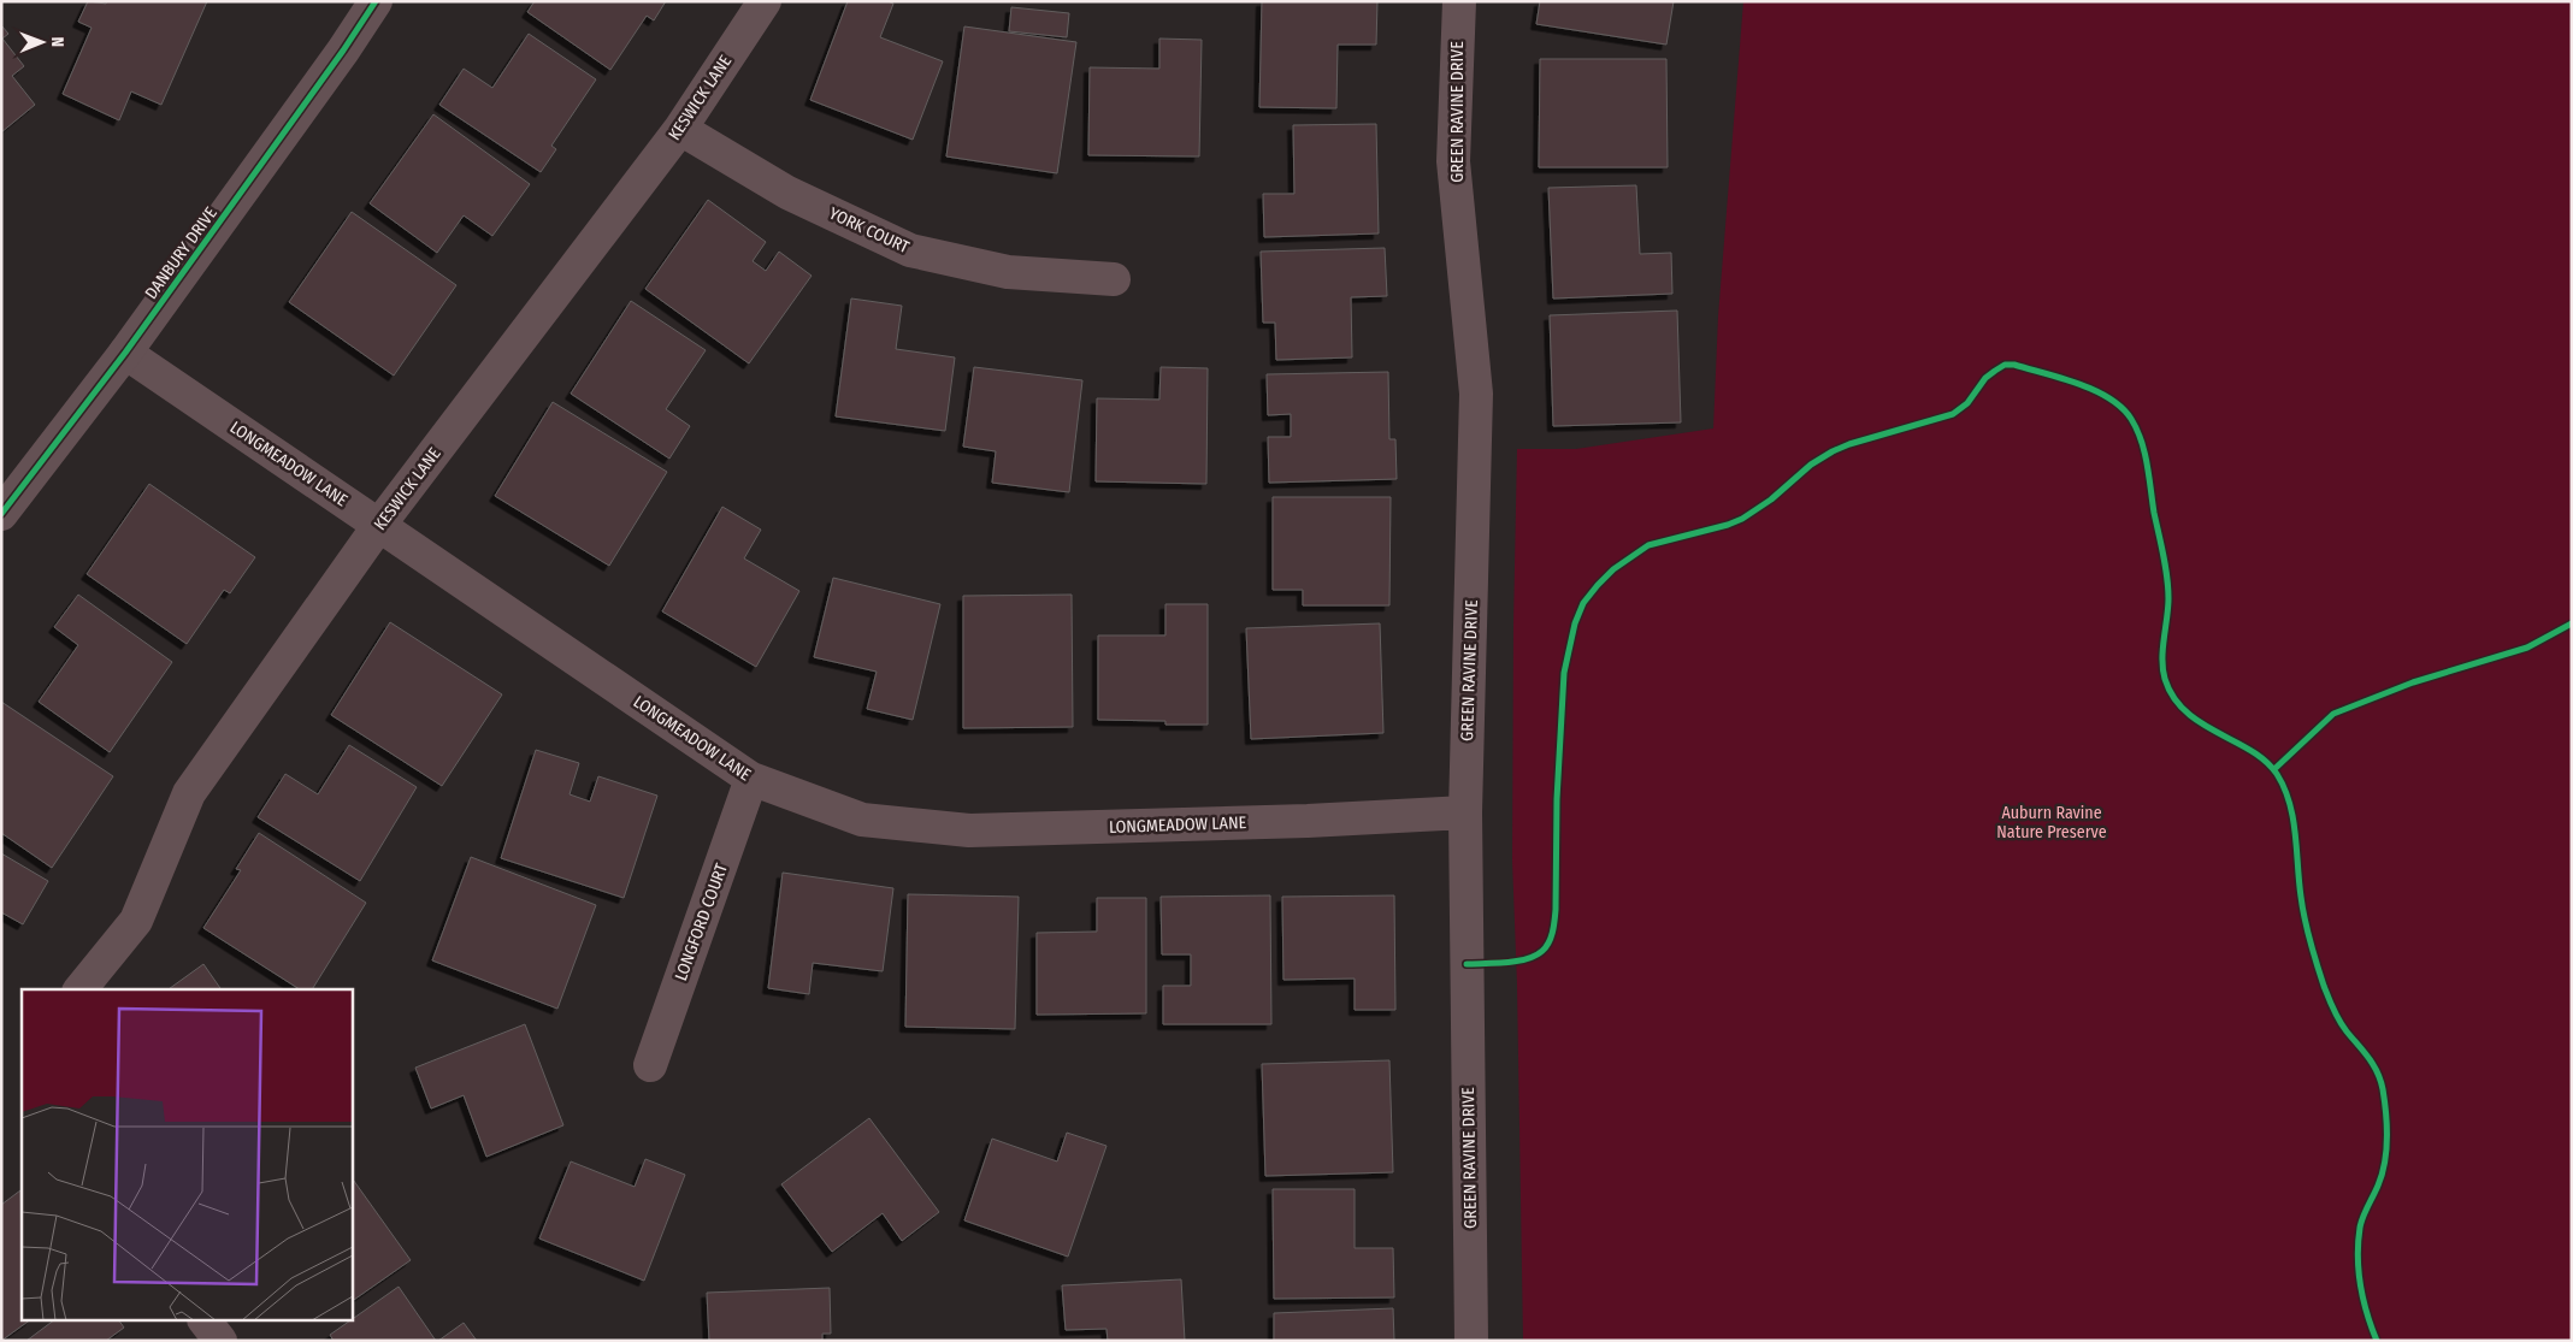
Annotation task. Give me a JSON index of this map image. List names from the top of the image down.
{
  "streets": {
    "street": [
      "KESWICK LANE",
      "GREEN RAVINE DRIVE",
      "YORK COURT",
      "DANBURY DRIVE",
      "LONGMEADOW LANE",
      "LONGFORD COURT"
    ]
  },
  "crossings": [
    ["KESWICK LANE", "YORK COURT"],
    ["KESWICK LANE", "LONGMEADOW LANE"],
    ["GREEN RAVINE DRIVE", "LONGMEADOW LANE"],
    ["DANBURY DRIVE", "LONGMEADOW LANE"],
    ["LONGMEADOW LANE", "LONGFORD COURT"]
  ],
  "parks": ["Auburn Ravine Nature Preserve"],
  "north": "right"
}
